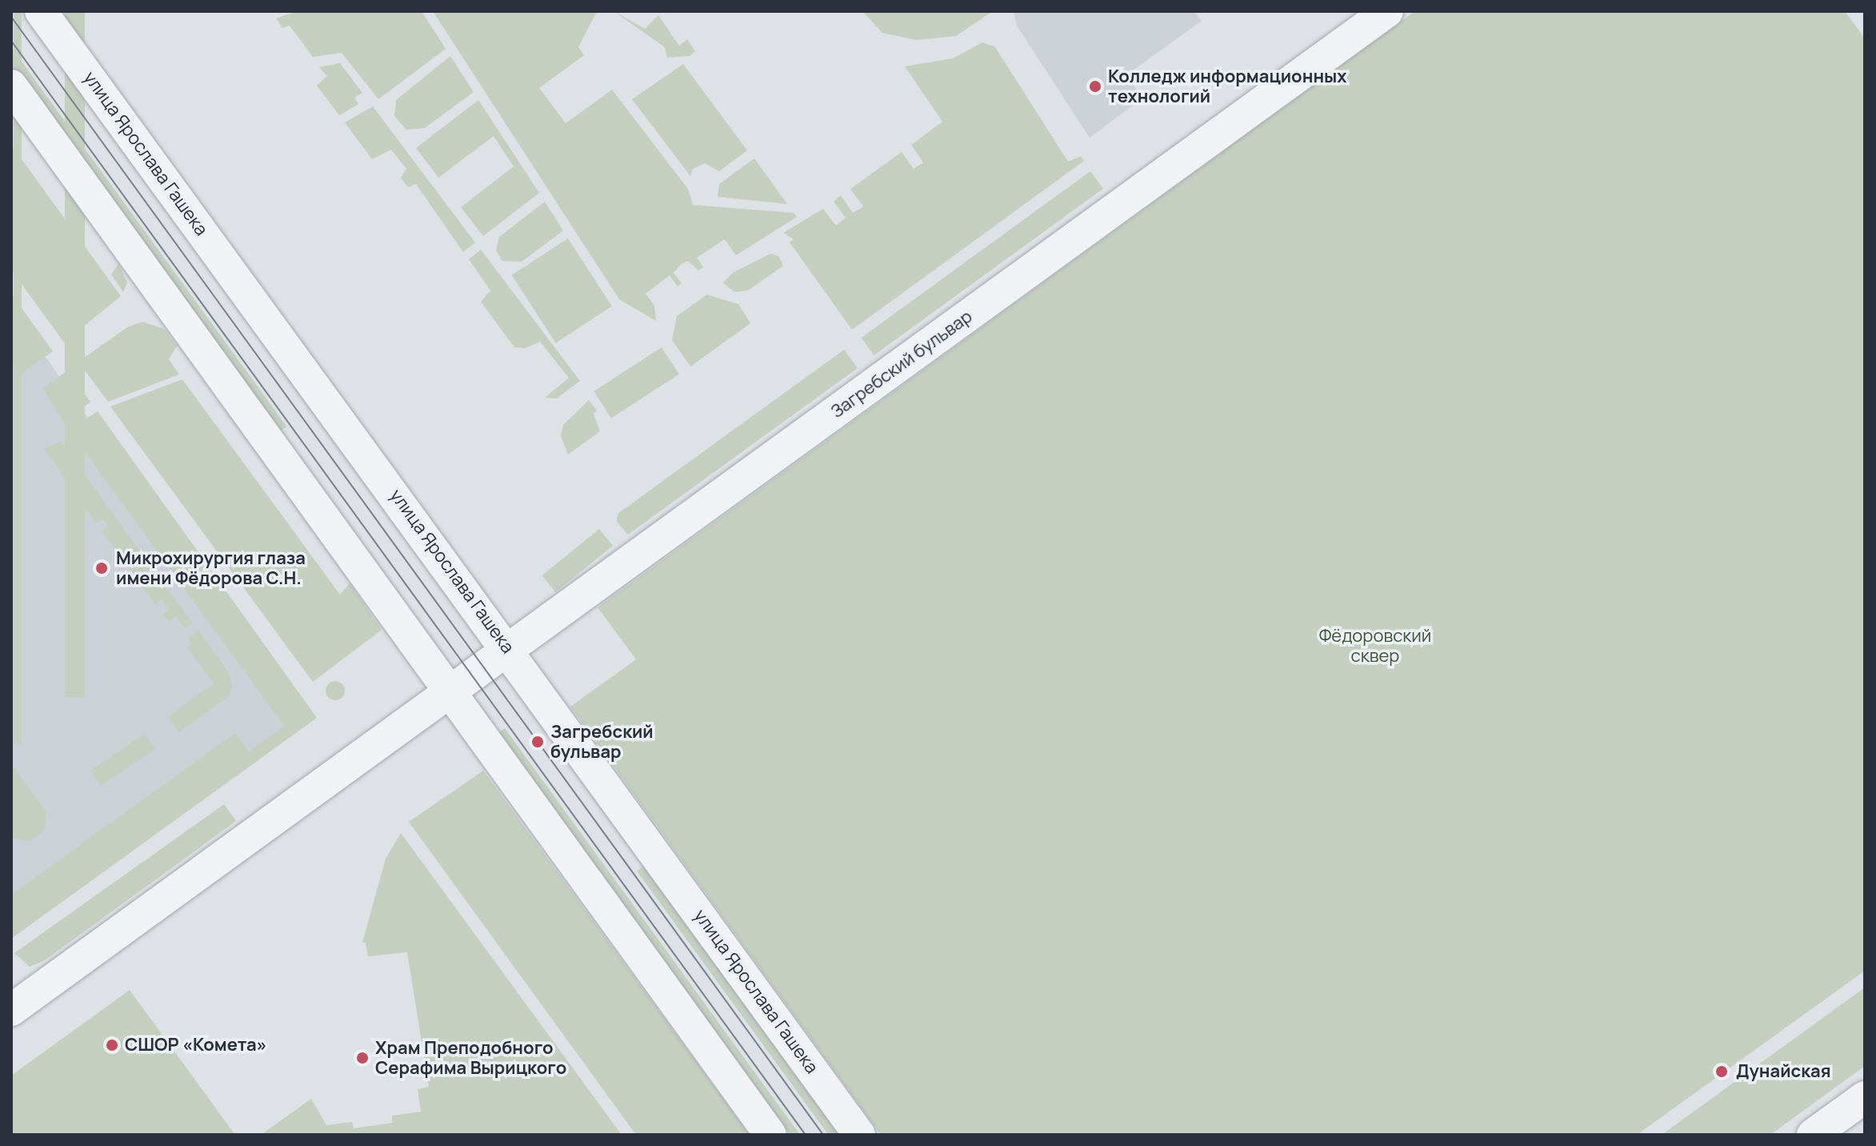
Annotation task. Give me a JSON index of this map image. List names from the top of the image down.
{
  "streets": {
    "street": ["улица Ярослава Гашека", "Загребский бульвар"]
  },
  "crossings": [
    ["улица Ярослава Гашека", "Загребский бульвар"]
  ],
  "parks": ["Фёдоровский сквер"],
  "places": [
    "Колледж информационных технологий",
    "Микрохирургия глаза имени Фёдорова С.Н.",
    "Загребский бульвар",
    "СШОР «Комета»",
    "Храм Преподобного Серафима Вырицкого",
    "Дунайская"
  ]
}
